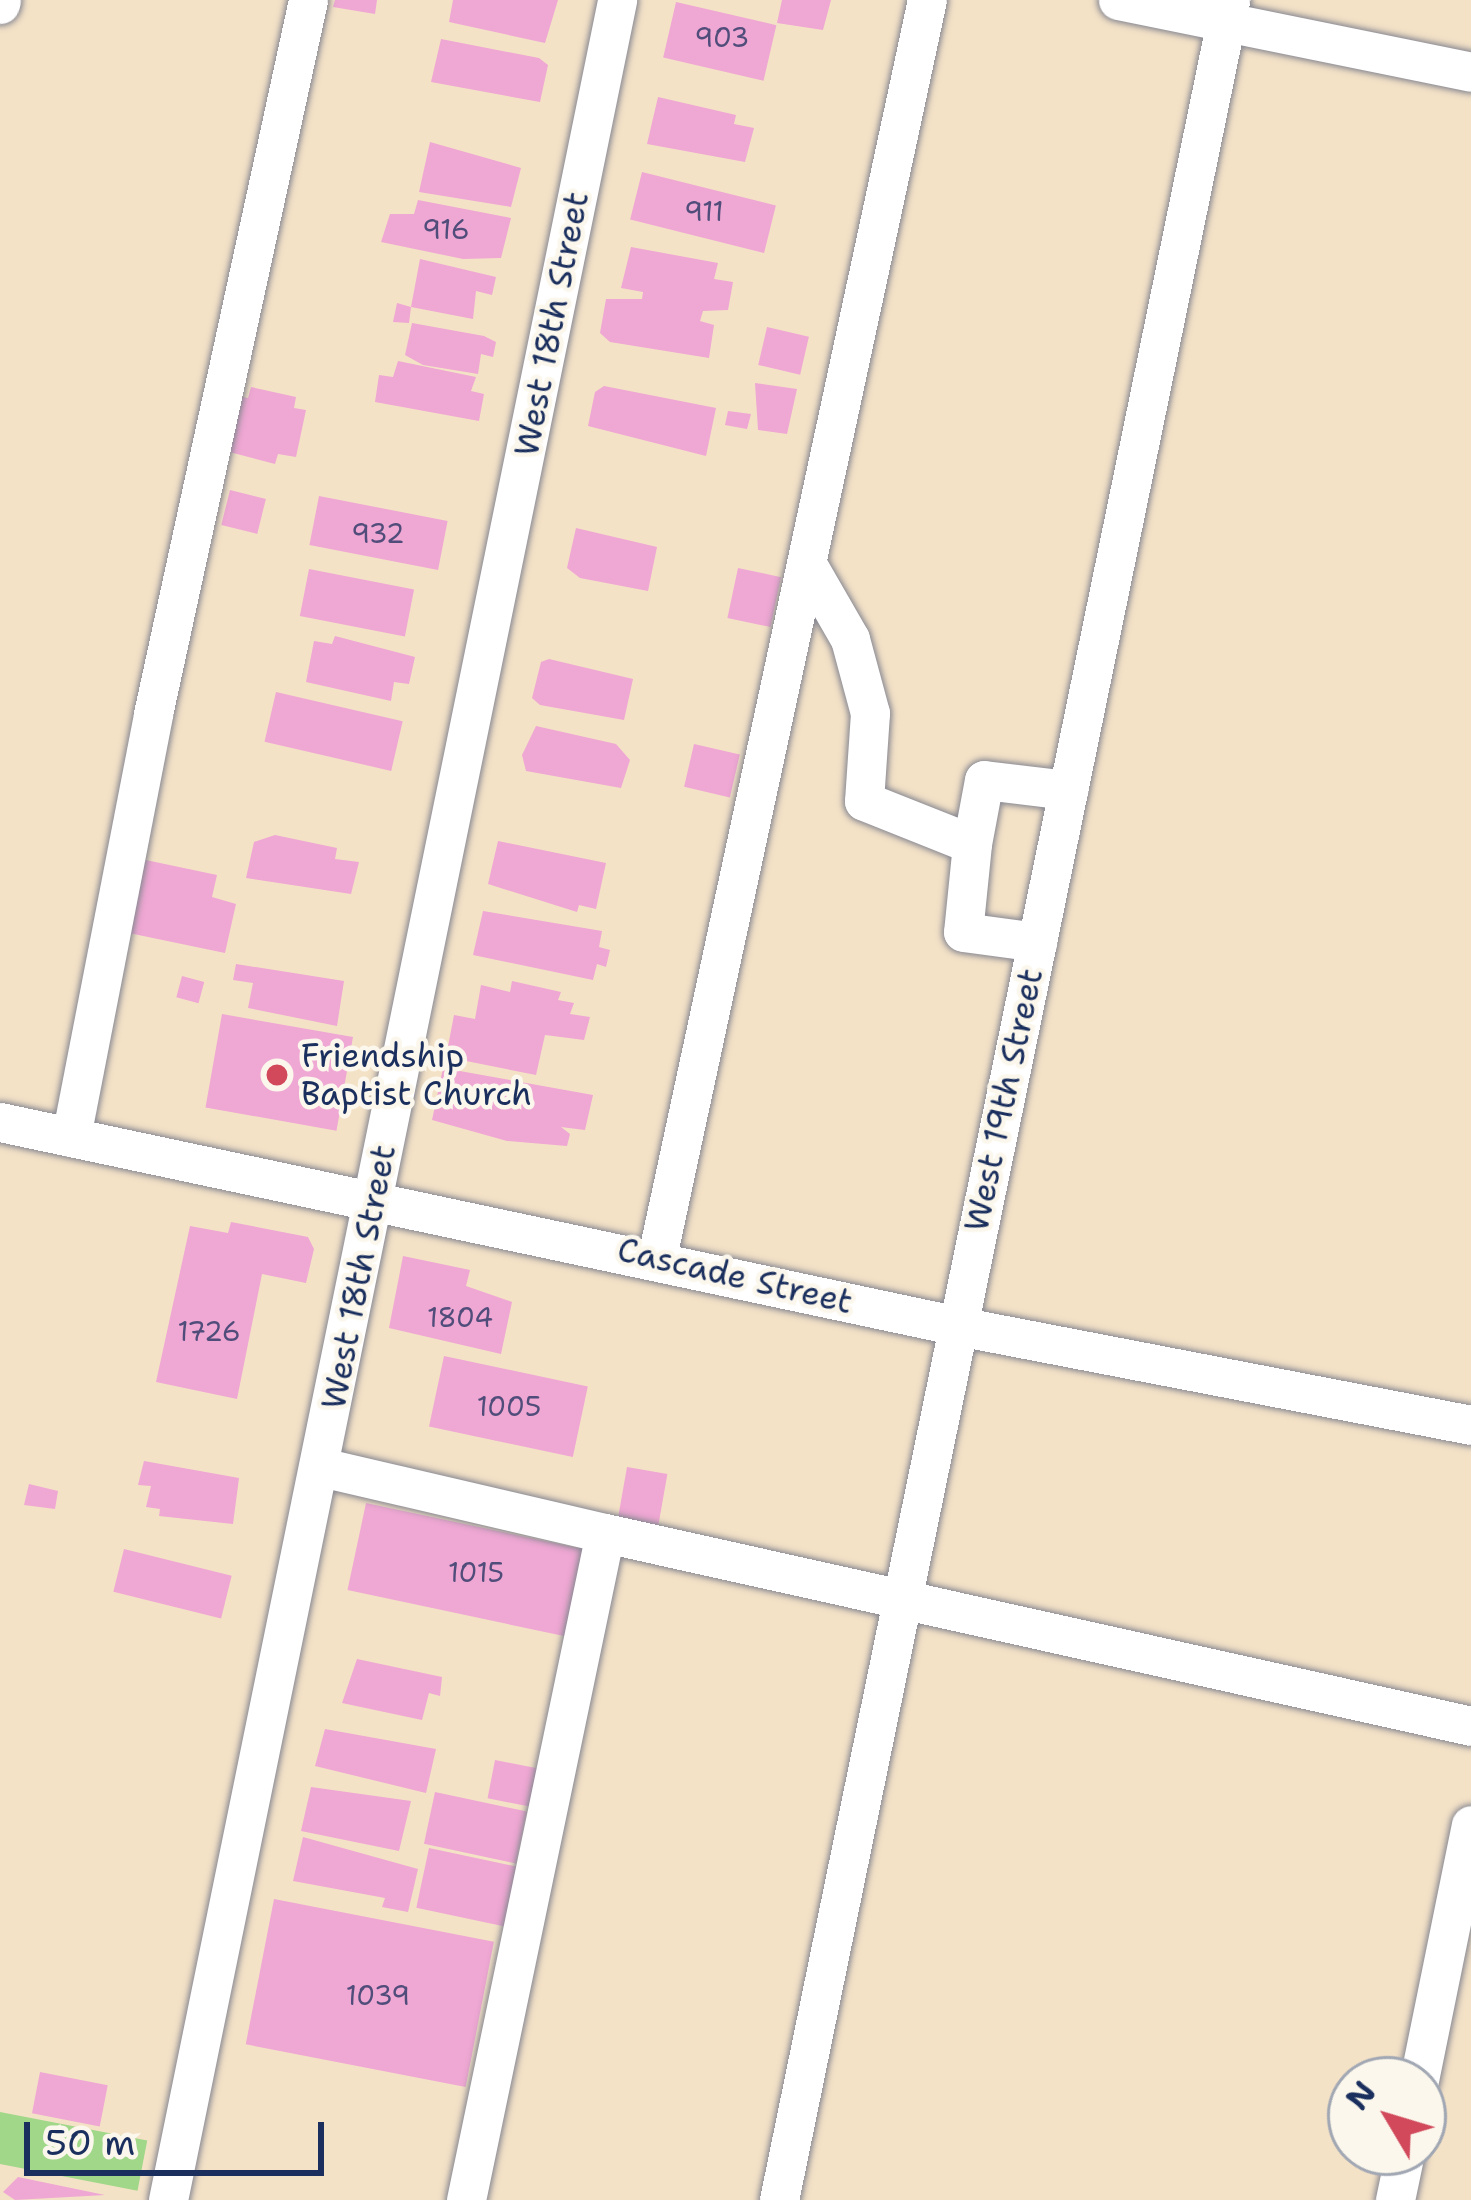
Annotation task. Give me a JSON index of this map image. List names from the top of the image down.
{
  "streets": {
    "street": ["West 18th Street", "West 19th Street", "Cascade Street"]
  },
  "crossings": [
    ["West 18th Street", "Cascade Street"],
    ["West 19th Street", "Cascade Street"]
  ],
  "places": ["Friendship Baptist Church"],
  "house_numbers": [
    "903",
    "911",
    "916",
    "932",
    "1804",
    "1726",
    "1005",
    "1015",
    "1039"
  ],
  "scale_bar": "50 m",
  "north": "top left"
}
